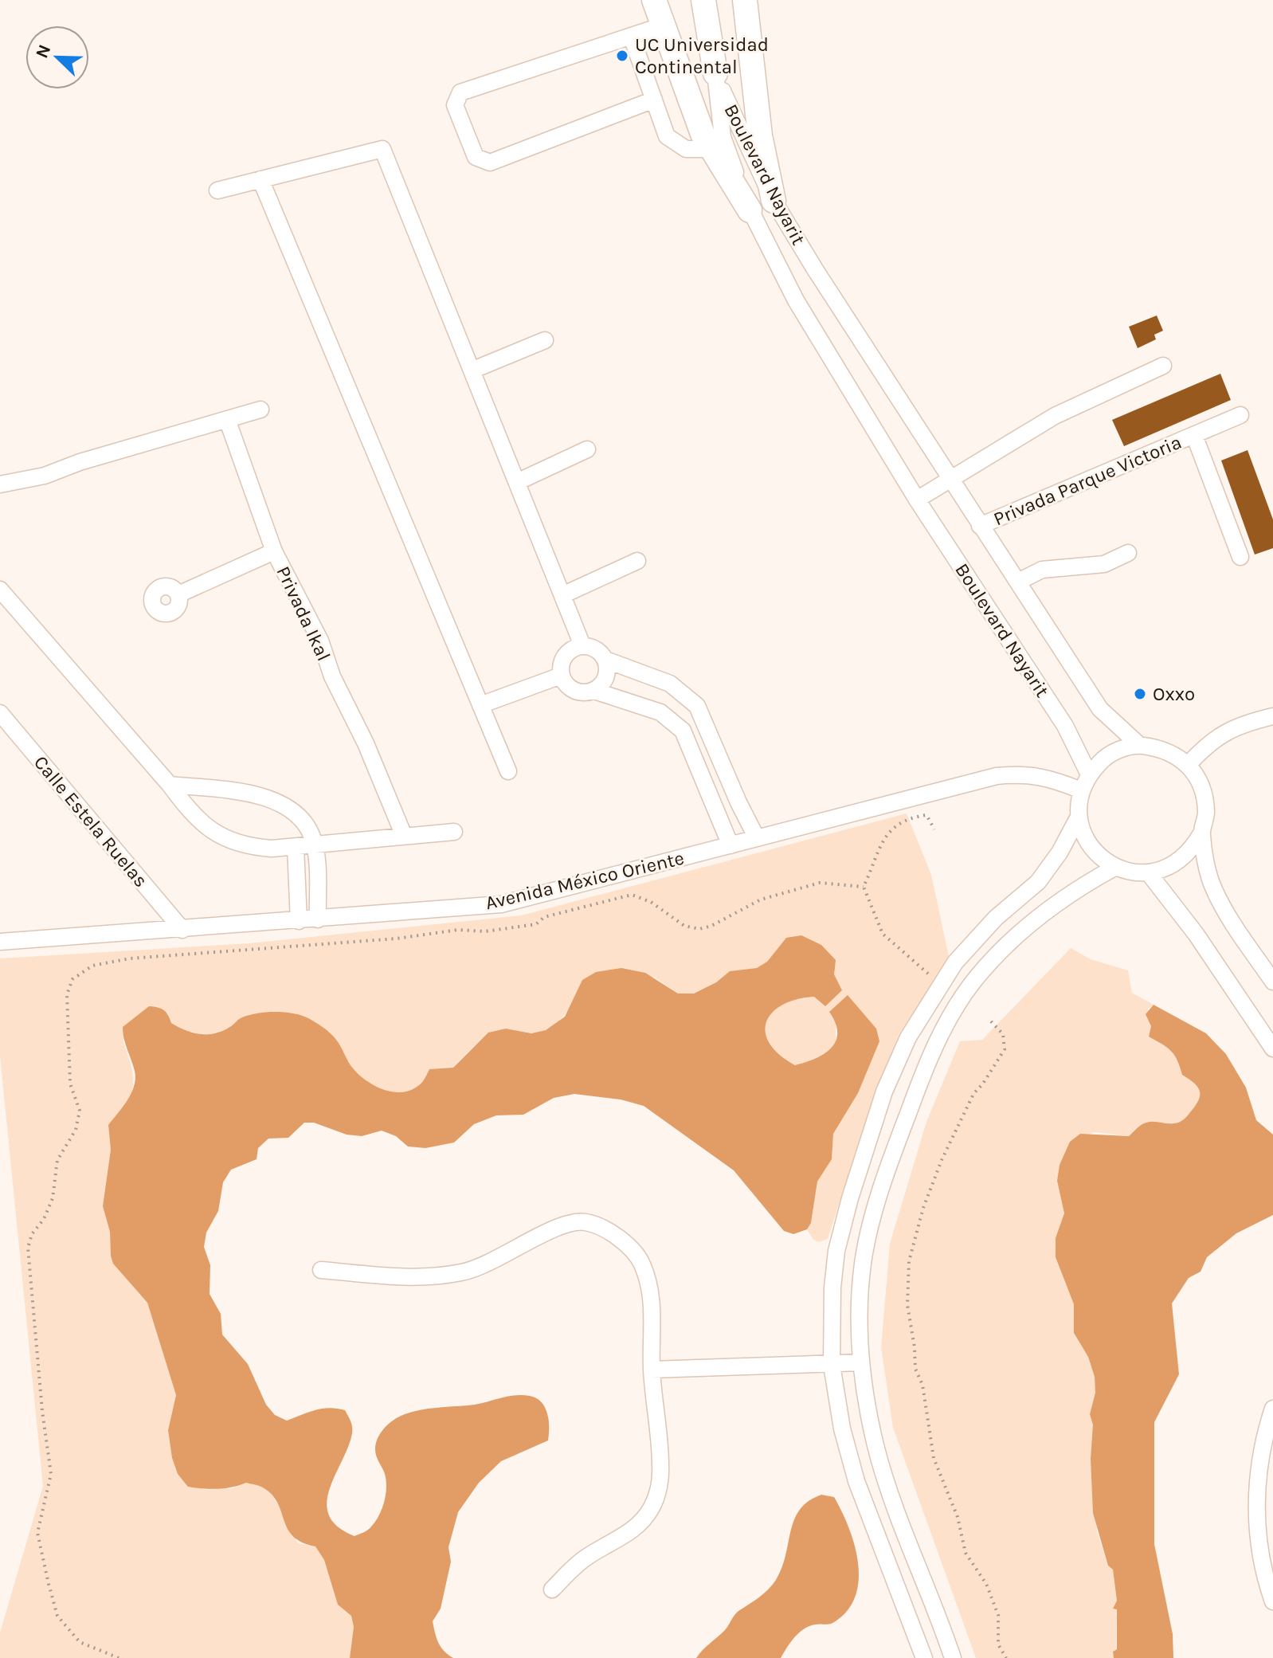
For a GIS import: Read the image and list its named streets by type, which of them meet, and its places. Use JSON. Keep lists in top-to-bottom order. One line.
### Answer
{"streets":{"street":["Boulevard Nayarit","Privada Parque Victoria","Privada Ikal","Calle Estela Ruelas","Avenida México Oriente"]},"crossings":[["Boulevard Nayarit","Privada Parque Victoria"],["Boulevard Nayarit","Avenida México Oriente"],["Calle Estela Ruelas","Avenida México Oriente"]],"places":["UC Universidad Continental","Oxxo"],"north":"top left"}
